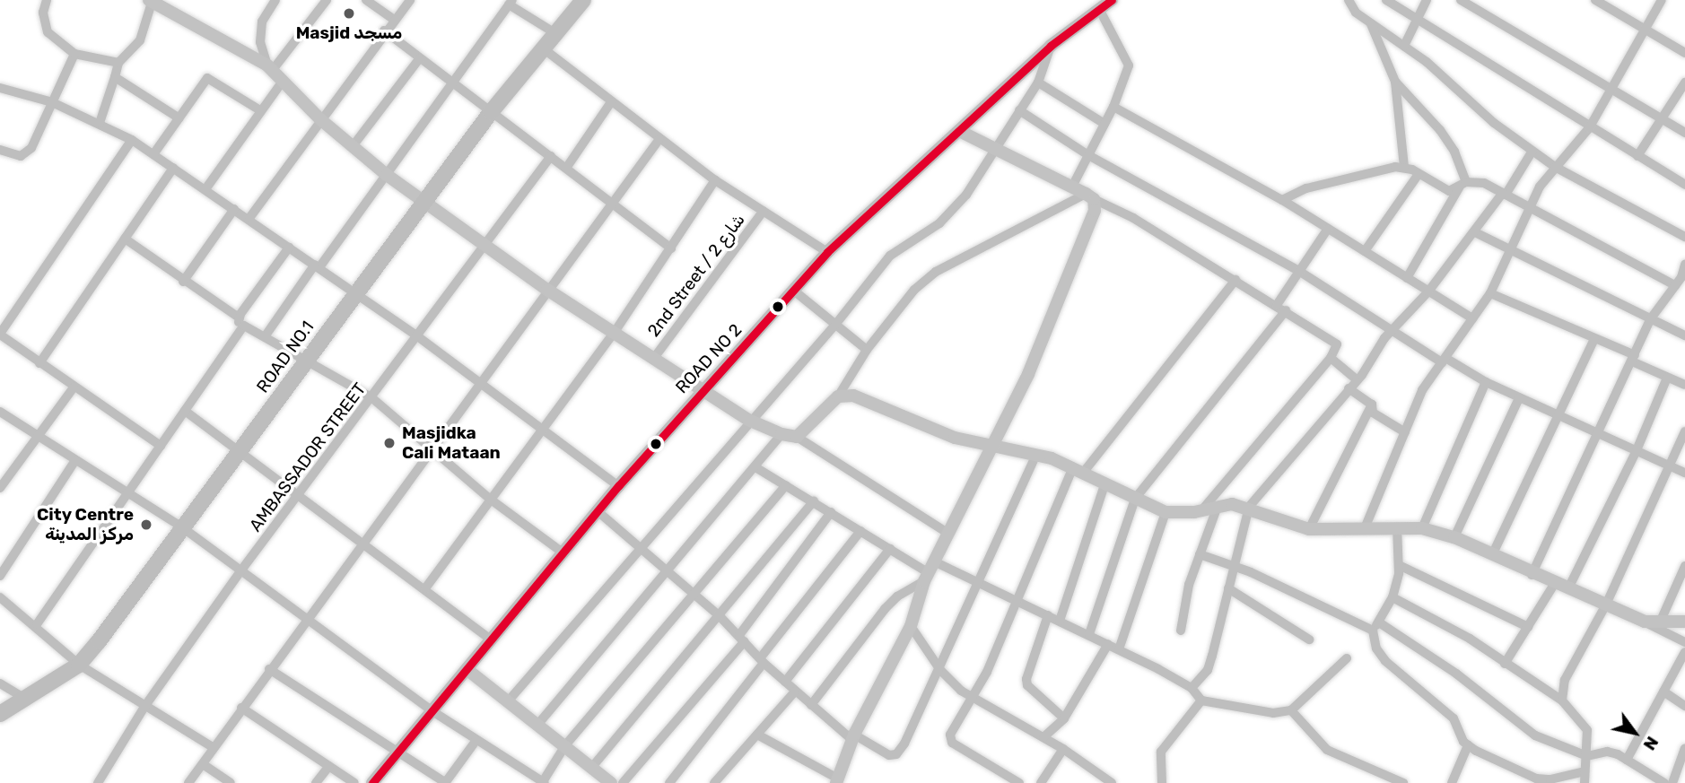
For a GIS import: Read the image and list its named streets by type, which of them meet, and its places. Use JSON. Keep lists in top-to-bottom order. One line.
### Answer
{"streets":{"highway":["ROAD NO.1"],"main road":["ROAD NO 2"],"street":["2nd Street / شارع 2","AMBASSADOR STREET"]},"places":["Masjid مسجد","Masjidka Cali Mataan","City Centre مركز المدينة"],"north":"bottom right"}
